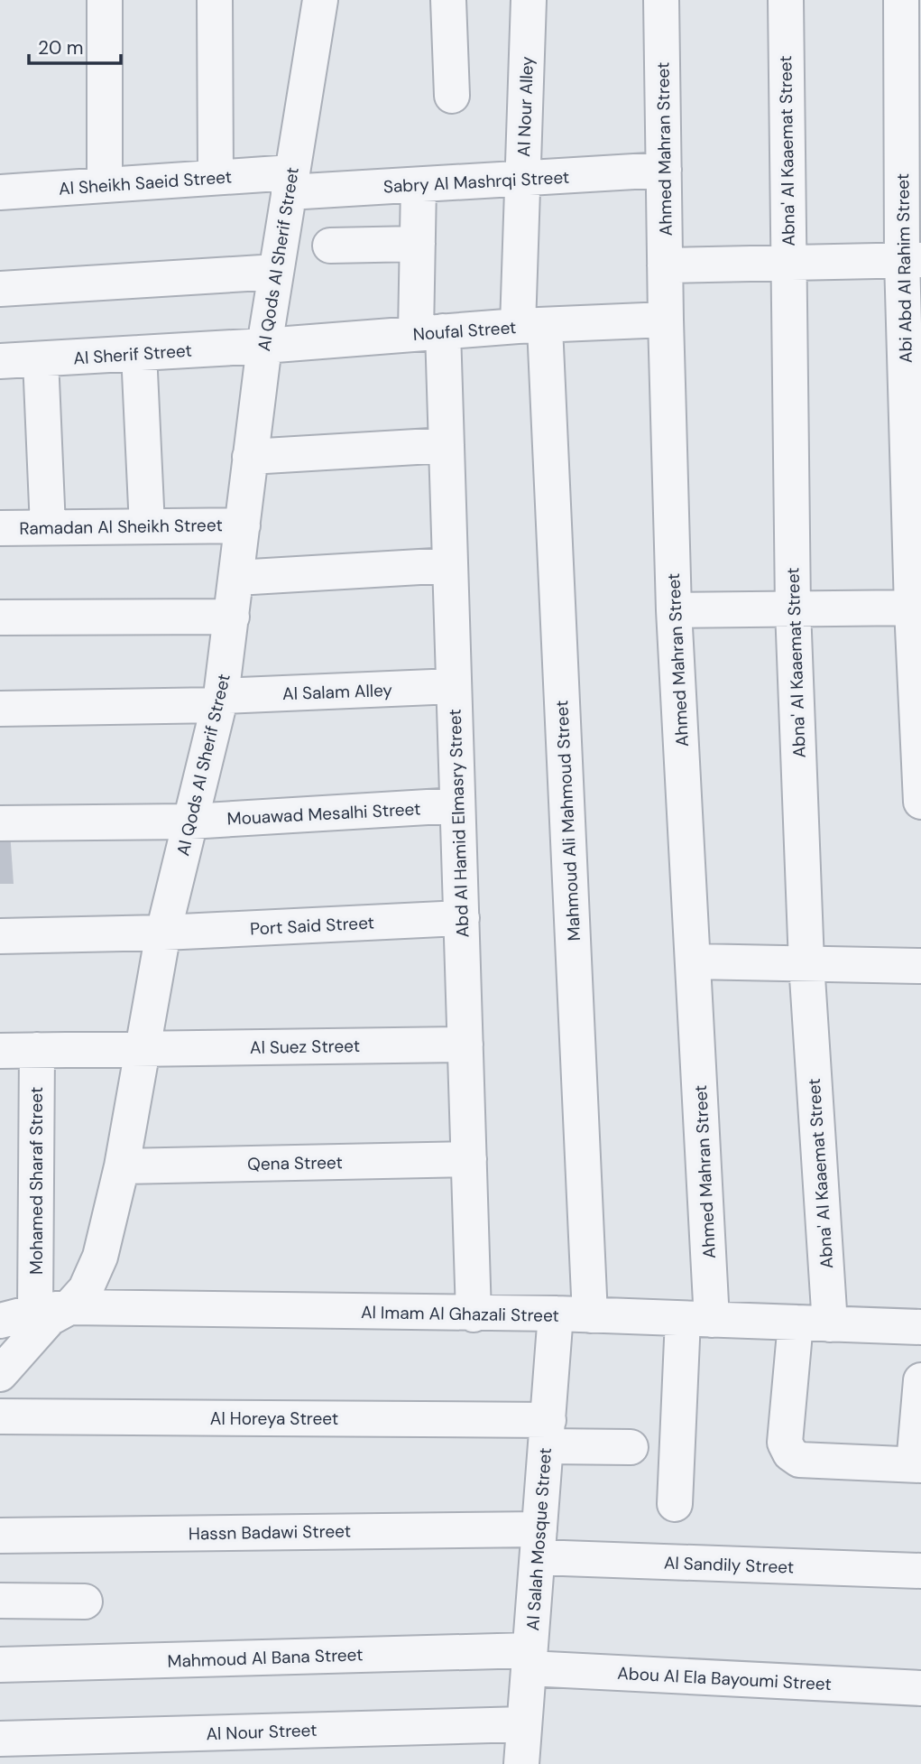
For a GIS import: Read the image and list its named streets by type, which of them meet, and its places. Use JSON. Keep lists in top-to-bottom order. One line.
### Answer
{"streets":{"street":["Al Nour Alley","Ahmed Mahran Street","Abna' Al Kaaemat Street","Sabry Al Mashrqi Street","Al Sheikh Saeid Street","Al Qods Al Sherif Street","Abi Abd Al Rahim Street","Noufal Street","Al Sherif Street","Ramadan Al Sheikh Street","Al Salam Alley","Mouawad Mesalhi Street","Mahmoud Ali Mahmoud Street","Abd Al Hamid Elmasry Street","Port Said Street","Al Suez Street","Qena Street","Mohamed Sharaf Street","Al Imam Al Ghazali Street","Al Horeya Street","Hassn Badawi Street","Al Salah Mosque Street","Al Sandily Street","Mahmoud Al Bana Street","Abou Al Ela Bayoumi Street","Al Nour Street"]},"crossings":[["Al Nour Alley","Sabry Al Mashrqi Street"],["Al Nour Alley","Noufal Street"],["Al Nour Alley","Mahmoud Ali Mahmoud Street"],["Ahmed Mahran Street","Sabry Al Mashrqi Street"],["Ahmed Mahran Street","Noufal Street"],["Ahmed Mahran Street","Al Imam Al Ghazali Street"],["Abna' Al Kaaemat Street","Al Imam Al Ghazali Street"],["Sabry Al Mashrqi Street","Al Sheikh Saeid Street"],["Sabry Al Mashrqi Street","Al Qods Al Sherif Street"],["Sabry Al Mashrqi Street","Abd Al Hamid Elmasry Street"],["Al Sheikh Saeid Street","Al Qods Al Sherif Street"],["Al Qods Al Sherif Street","Noufal Street"],["Al Qods Al Sherif Street","Al Sherif Street"],["Al Qods Al Sherif Street","Ramadan Al Sheikh Street"],["Al Qods Al Sherif Street","Al Salam Alley"],["Al Qods Al Sherif Street","Mouawad Mesalhi Street"],["Al Qods Al Sherif Street","Port Said Street"],["Al Qods Al Sherif Street","Al Suez Street"],["Al Qods Al Sherif Street","Qena Street"],["Al Qods Al Sherif Street","Al Imam Al Ghazali Street"],["Noufal Street","Al Sherif Street"],["Noufal Street","Mahmoud Ali Mahmoud Street"],["Noufal Street","Abd Al Hamid Elmasry Street"],["Al Salam Alley","Abd Al Hamid Elmasry Street"],["Mouawad Mesalhi Street","Abd Al Hamid Elmasry Street"],["Mahmoud Ali Mahmoud Street","Al Imam Al Ghazali Street"],["Abd Al Hamid Elmasry Street","Port Said Street"],["Abd Al Hamid Elmasry Street","Al Suez Street"],["Abd Al Hamid Elmasry Street","Qena Street"],["Abd Al Hamid Elmasry Street","Al Imam Al Ghazali Street"],["Al Suez Street","Mohamed Sharaf Street"],["Mohamed Sharaf Street","Al Imam Al Ghazali Street"],["Al Imam Al Ghazali Street","Al Salah Mosque Street"],["Al Horeya Street","Al Salah Mosque Street"],["Hassn Badawi Street","Al Salah Mosque Street"],["Hassn Badawi Street","Al Sandily Street"],["Al Salah Mosque Street","Al Sandily Street"],["Al Salah Mosque Street","Mahmoud Al Bana Street"],["Al Salah Mosque Street","Abou Al Ela Bayoumi Street"],["Al Salah Mosque Street","Al Nour Street"],["Mahmoud Al Bana Street","Abou Al Ela Bayoumi Street"]],"scale_bar":"20 m"}
